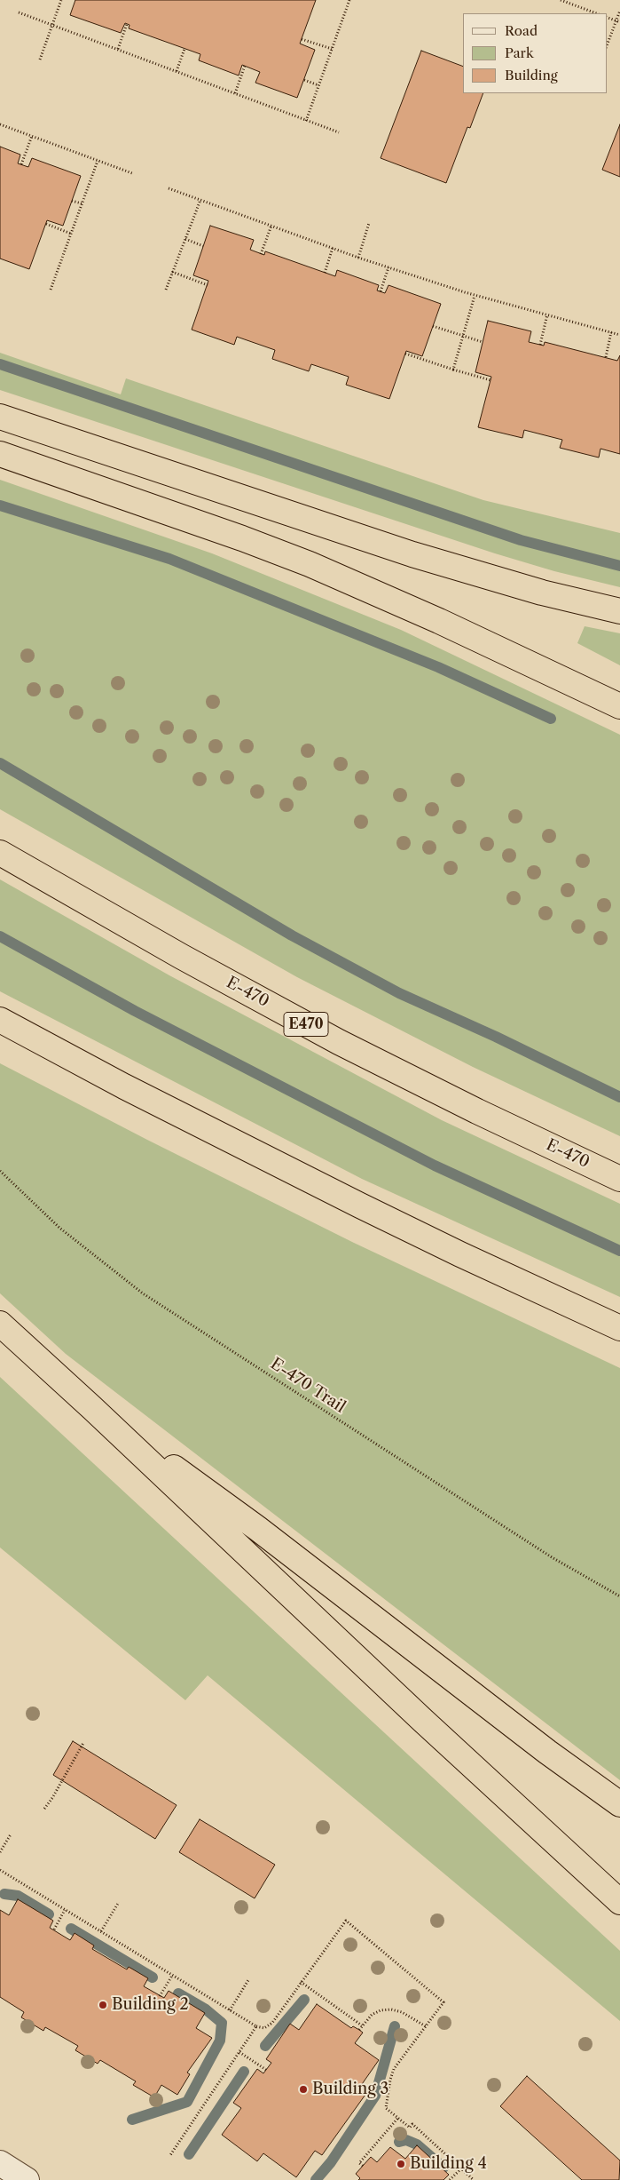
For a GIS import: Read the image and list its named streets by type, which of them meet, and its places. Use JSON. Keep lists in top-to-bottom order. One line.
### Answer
{"streets":{"highway":["E-470","E470"],"path":["E-470 Trail"]},"places":["Building 2","Building 3","Building 4"],"legend":["Road","Park","Building"]}
